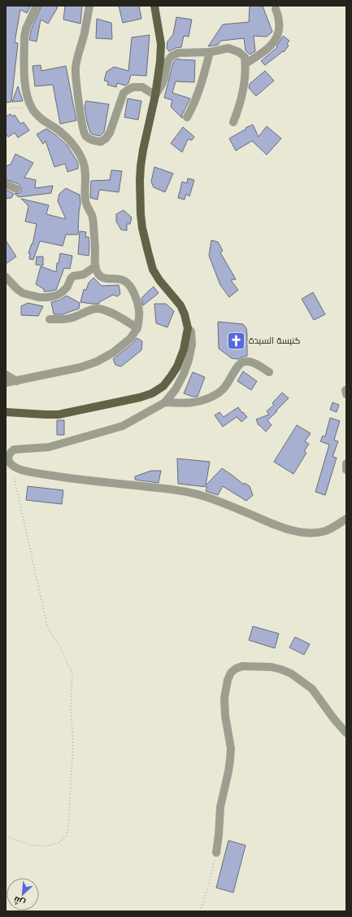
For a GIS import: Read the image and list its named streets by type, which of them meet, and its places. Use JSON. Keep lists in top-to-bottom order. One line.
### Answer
{"places":{"church":["كنيسة السيدة"]},"north":"bottom left"}
